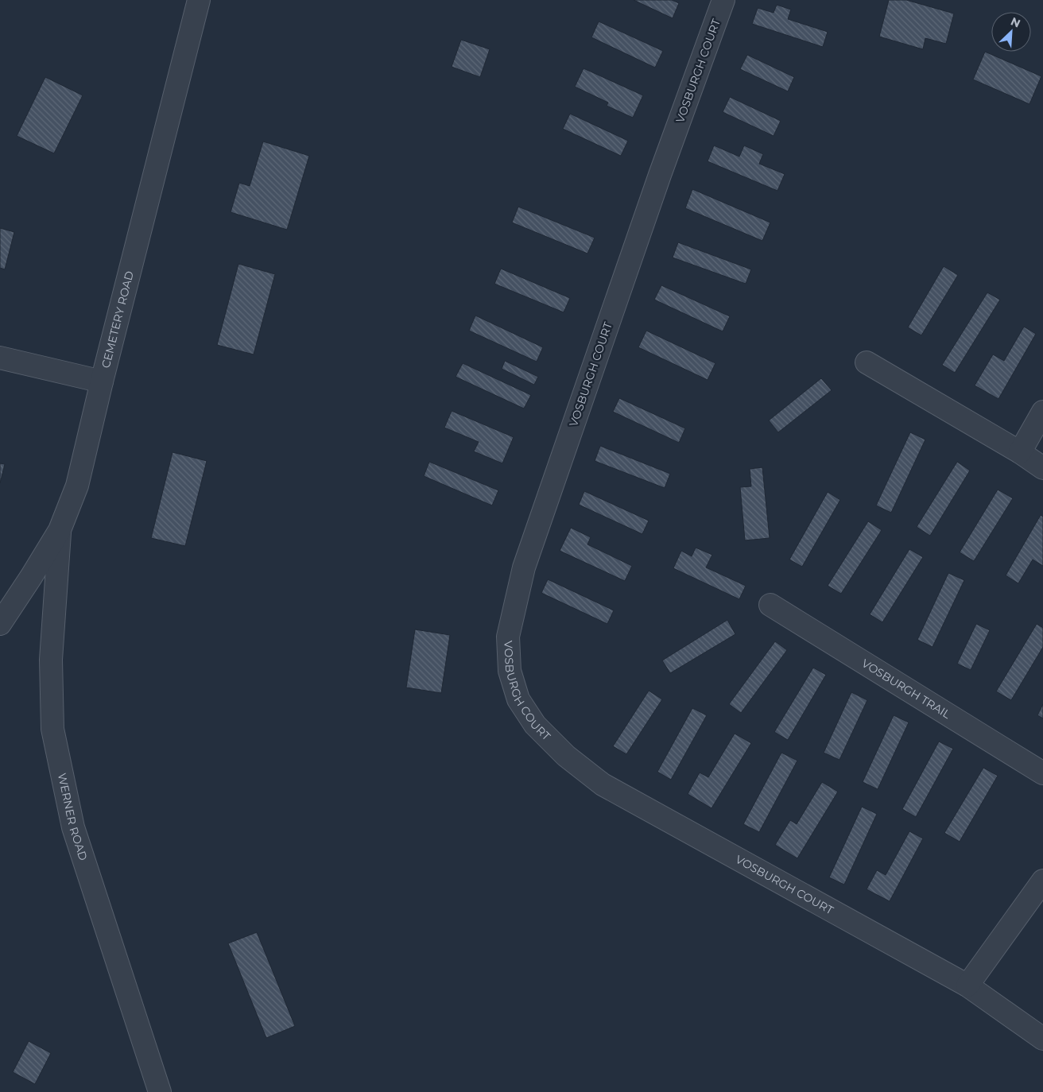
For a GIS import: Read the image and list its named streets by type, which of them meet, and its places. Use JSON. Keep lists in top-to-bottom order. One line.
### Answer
{"streets":{"street":["VOSBURGH COURT","CEMETERY ROAD","VOSBURGH TRAIL","WERNER ROAD"]},"crossings":[["CEMETERY ROAD","WERNER ROAD"]],"north":"top right"}
